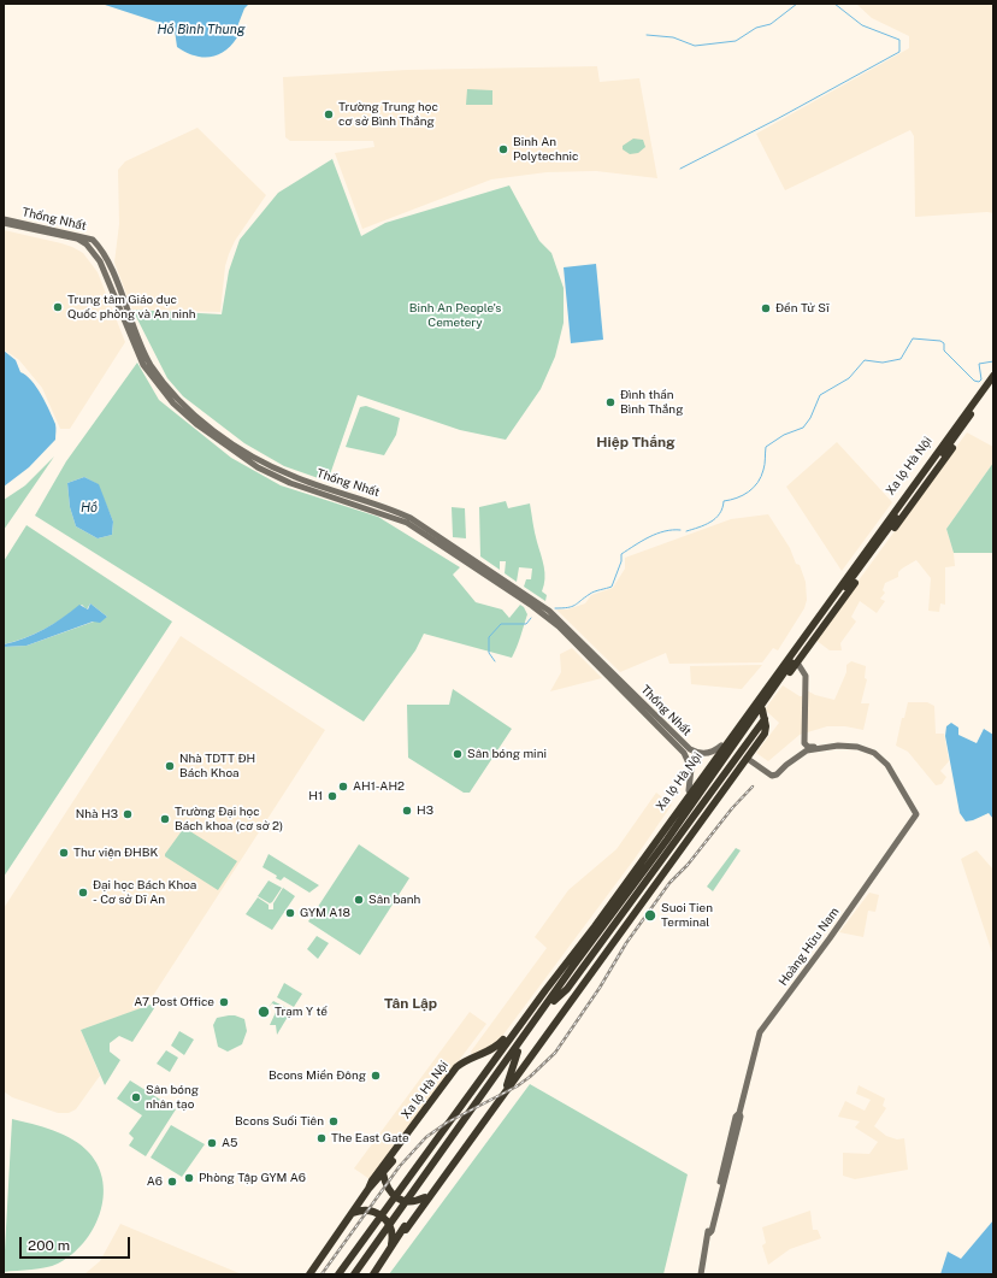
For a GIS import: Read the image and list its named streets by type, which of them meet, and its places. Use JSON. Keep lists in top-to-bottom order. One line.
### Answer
{"streets":{"highway":["Xa lộ Hà Nội"],"main road":["Thống Nhất","Hoàng Hữu Nam"]},"crossings":[["Thống Nhất","Xa lộ Hà Nội"],["Xa lộ Hà Nội","Hoàng Hữu Nam"]],"districts":["Hiệp Thắng","Tân Lập"],"water":["Hồ Bình Thung","Hồ"],"parks":["Binh An People's Cemetery"],"places":["Trường Trung học cơ sở Bình Thắng","Binh An Polytechnic","Trung tâm Giáo dục Quốc phòng và An ninh","Đền Tử Sĩ","Đình thần Bình Thắng","Sân bóng mini","Nhà TDTT ĐH Bách Khoa","AH1-AH2","H1","H3","Nhà H3","Trường Đại học Bách khoa (cơ sở 2)","Thư viện ĐHBK","Đại học Bách Khoa - Cơ sở Dĩ An","Sân banh","GYM A18","Suoi Tien Terminal","A7 Post Office","Trạm Y tế","Bcons Miền Đông","Sân bóng nhân tạo","Bcons Suối Tiên","The East Gate","A5","Phòng Tập GYM A6","A6"],"scale_bar":"200 m"}
